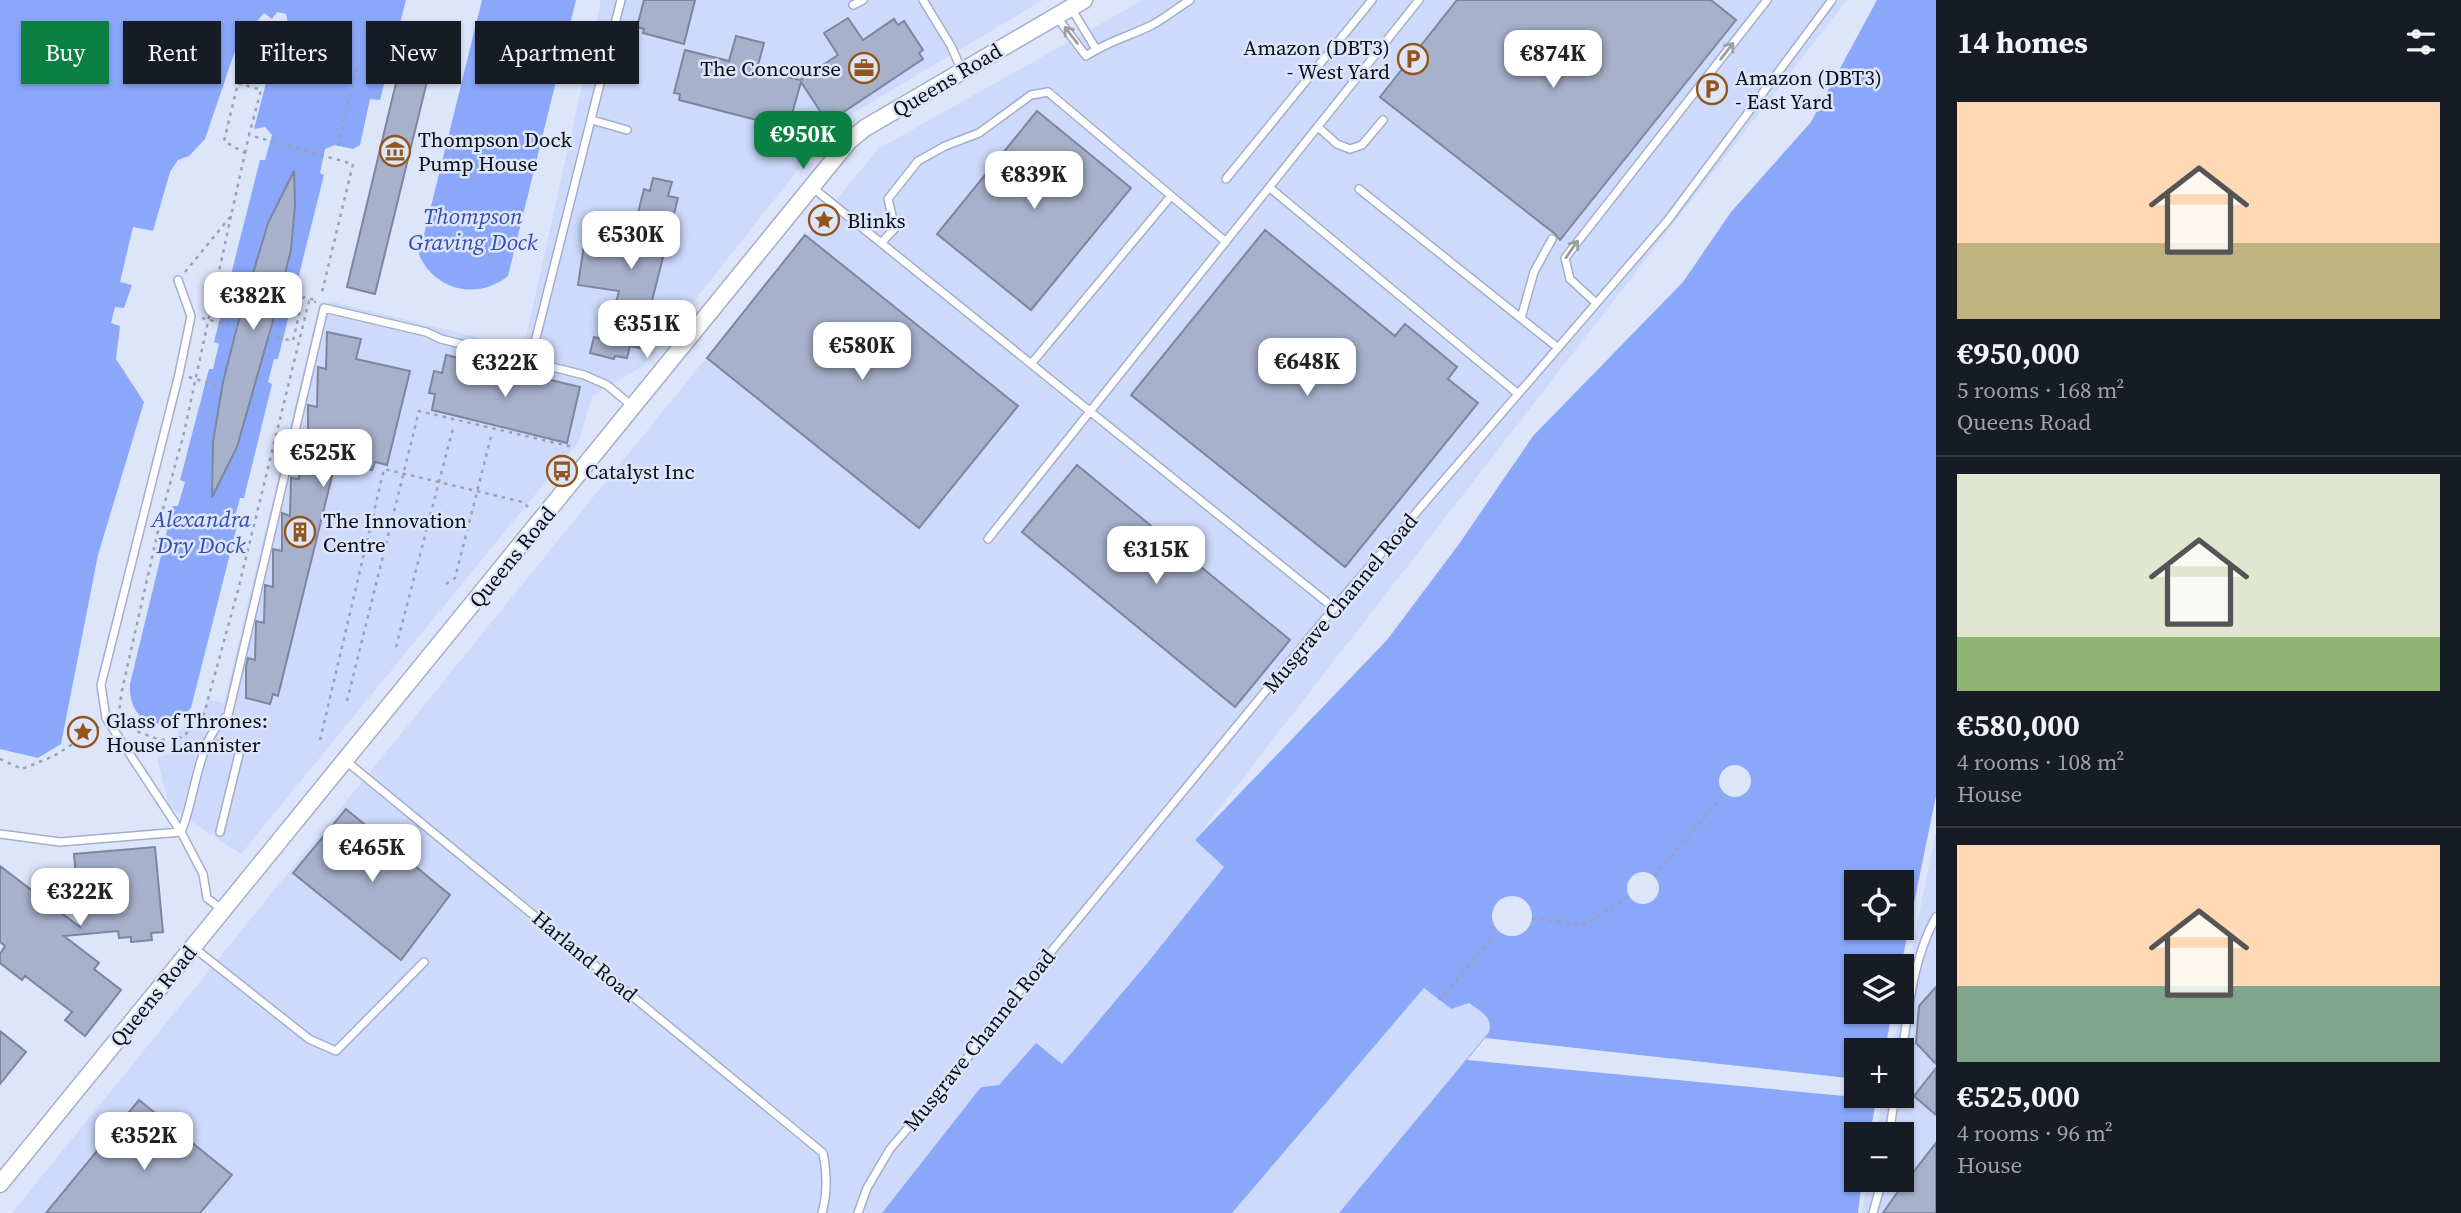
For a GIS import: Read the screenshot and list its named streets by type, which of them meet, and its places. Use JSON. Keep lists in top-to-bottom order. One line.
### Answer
{"streets":{"street":["Queens Road"],"lane":["Musgrave Channel Road","Harland Road"]},"crossings":[["Queens Road","Harland Road"]],"water":["Thompson Graving Dock","Alexandra Dry Dock"],"places":{"parking":["Amazon (DBT3) - West Yard","Amazon (DBT3) - East Yard"],"office":["The Concourse"],"museum":["Thompson Dock Pump House"],"place":["Blinks","Glass of Thrones: House Lannister"],"bus stop":["Catalyst Inc"],"building":["The Innovation Centre"]},"page":{"heading":"14 homes","chip":["Buy","Rent","Filters","New","Apartment"],"price":["€874K","€950K","€839K","€530K","€382K","€351K","€580K","€648K","€322K","€525K","€315K","€465K","€322K","€352K"],"list":[{"name":"€950,000","note":"5 rooms · 168 m² · Queens Road"},{"name":"€580,000","note":"4 rooms · 108 m² · House"},{"name":"€525,000","note":"4 rooms · 96 m² · House"}],"map_buttons":["+","−"]}}
